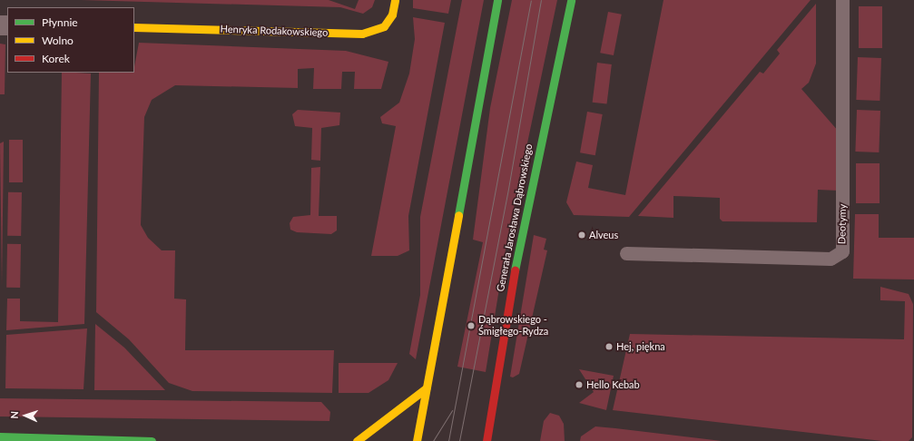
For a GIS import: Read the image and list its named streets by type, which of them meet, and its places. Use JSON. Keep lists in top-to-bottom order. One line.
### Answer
{"streets":{"main road":["Henryka Rodakowskiego","Generała Jarosława Dąbrowskiego"],"lane":["Deotymy"]},"places":["Alveus","Dąbrowskiego - Śmigłego-Rydza","Hej, piękna","Hello Kebab"],"legend":["Płynnie","Wolno","Korek"],"north":"left"}
